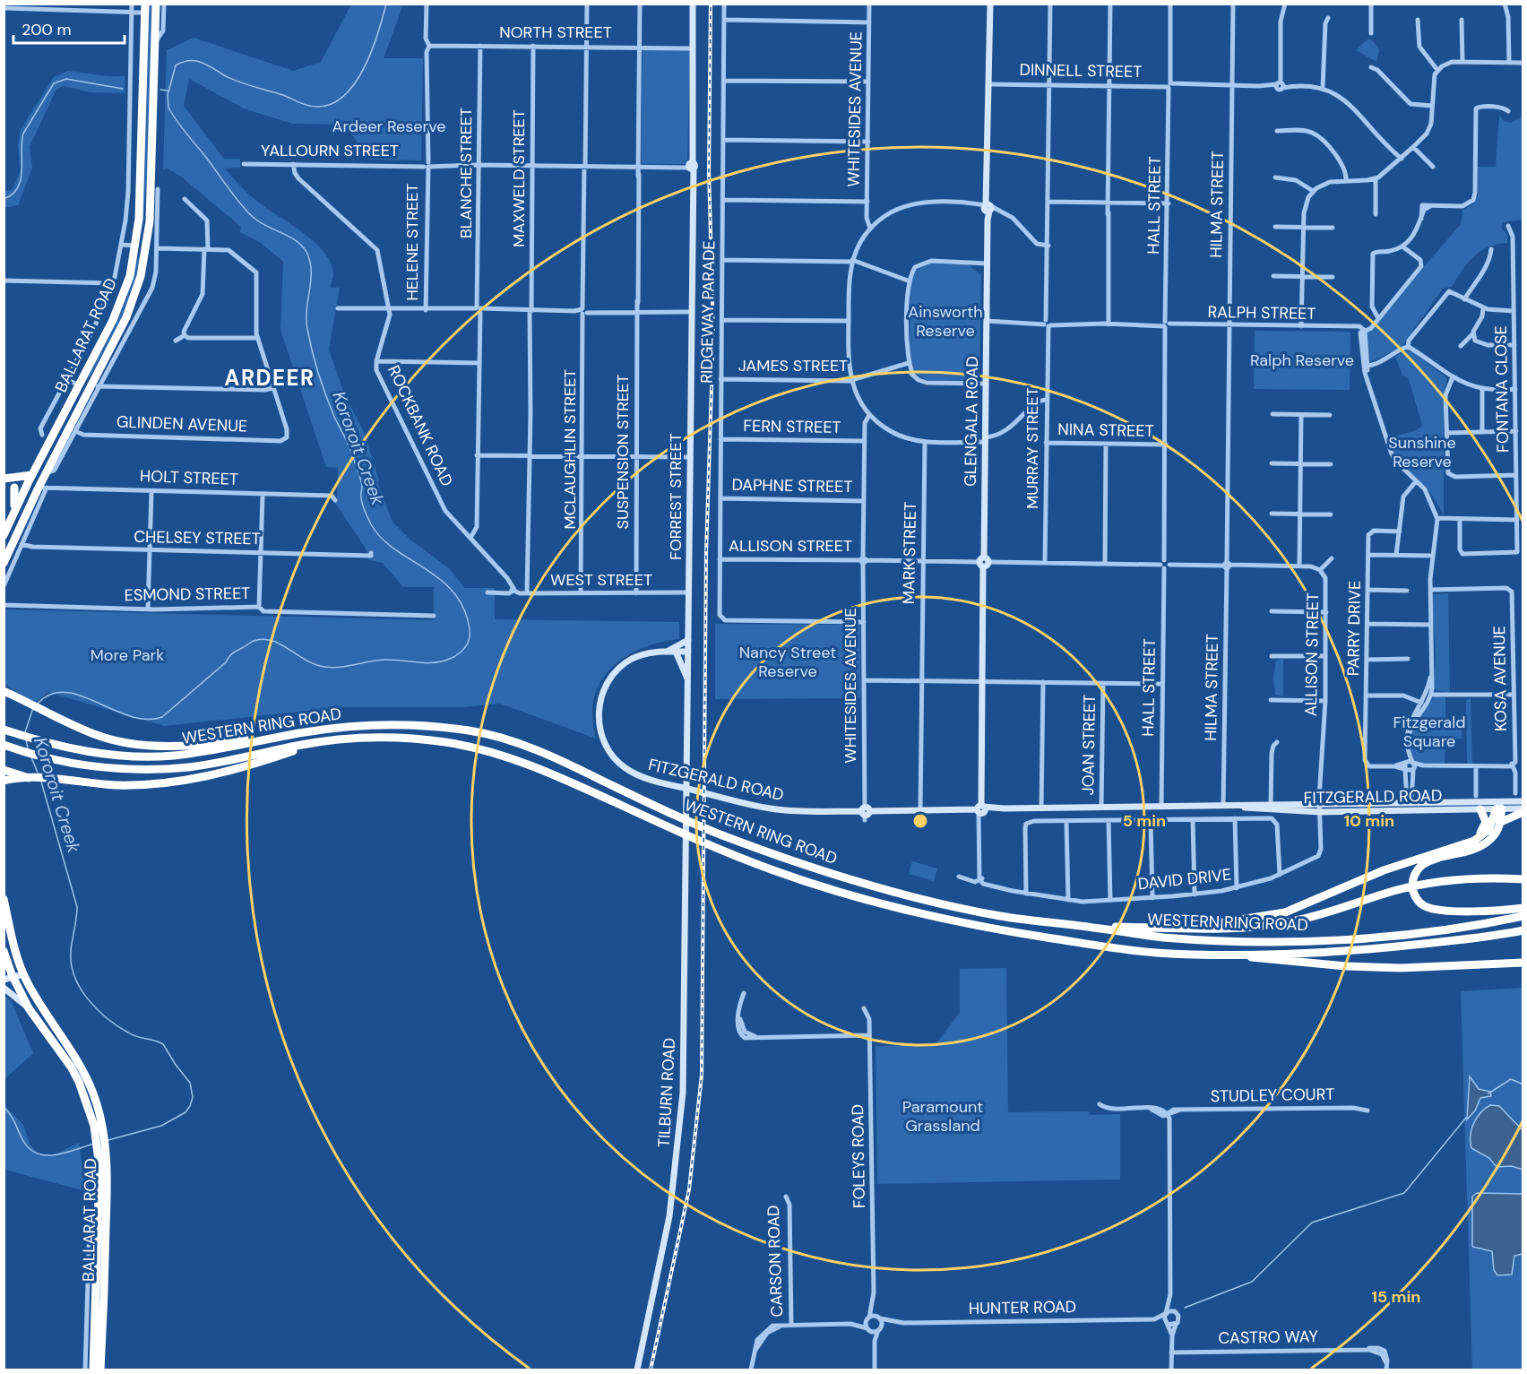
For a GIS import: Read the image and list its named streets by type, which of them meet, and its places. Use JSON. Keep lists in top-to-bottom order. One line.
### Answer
{"streets":{"highway":["BALLARAT ROAD","WESTERN RING ROAD"],"street":["NORTH STREET","DINNELL STREET","WHITESIDES AVENUE","YALLOURN STREET","BLANCHE STREET","MAXWELD STREET","HILMA STREET","HALL STREET","HELENE STREET","RIDGEWAY PARADE","RALPH STREET","JAMES STREET","FONTANA CLOSE","GLENGALA ROAD","GLINDEN AVENUE","ROCKBANK ROAD","FERN STREET","NINA STREET","MURRAY STREET","MCLAUGHLIN STREET","SUSPENSION STREET","HOLT STREET","DAPHNE STREET","FORREST STREET","CHELSEY STREET","ALLISON STREET","MARK STREET","WEST STREET","ESMOND STREET","PARRY DRIVE","KOSA AVENUE","JOAN STREET","FITZGERALD ROAD","DAVID DRIVE","TILBURN ROAD","STUDLEY COURT","FOLEYS ROAD","CARSON ROAD","HUNTER ROAD","CASTRO WAY"]},"crossings":[["NORTH STREET","BLANCHE STREET"],["NORTH STREET","MAXWELD STREET"],["NORTH STREET","HELENE STREET"],["NORTH STREET","SUSPENSION STREET"],["NORTH STREET","FORREST STREET"],["DINNELL STREET","HILMA STREET"],["DINNELL STREET","HALL STREET"],["DINNELL STREET","GLENGALA ROAD"],["DINNELL STREET","MURRAY STREET"],["WHITESIDES AVENUE","RIDGEWAY PARADE"],["WHITESIDES AVENUE","FERN STREET"],["WHITESIDES AVENUE","DAPHNE STREET"],["WHITESIDES AVENUE","ALLISON STREET"],["WHITESIDES AVENUE","FITZGERALD ROAD"],["YALLOURN STREET","BLANCHE STREET"],["YALLOURN STREET","MAXWELD STREET"],["YALLOURN STREET","HELENE STREET"],["YALLOURN STREET","ROCKBANK ROAD"],["YALLOURN STREET","SUSPENSION STREET"],["YALLOURN STREET","FORREST STREET"],["BLANCHE STREET","ROCKBANK ROAD"],["MAXWELD STREET","WEST STREET"],["HILMA STREET","RALPH STREET"],["HILMA STREET","ALLISON STREET"],["HILMA STREET","FITZGERALD ROAD"],["HALL STREET","RALPH STREET"],["HALL STREET","NINA STREET"],["HALL STREET","ALLISON STREET"],["HALL STREET","FITZGERALD ROAD"],["RIDGEWAY PARADE","JAMES STREET"],["RIDGEWAY PARADE","FERN STREET"],["RIDGEWAY PARADE","DAPHNE STREET"],["RIDGEWAY PARADE","ALLISON STREET"],["RALPH STREET","GLENGALA ROAD"],["RALPH STREET","MURRAY STREET"],["BALLARAT ROAD","GLINDEN AVENUE"],["BALLARAT ROAD","HOLT STREET"],["GLENGALA ROAD","ALLISON STREET"],["GLENGALA ROAD","FITZGERALD ROAD"],["ROCKBANK ROAD","WEST STREET"],["NINA STREET","MURRAY STREET"],["MURRAY STREET","ALLISON STREET"],["MCLAUGHLIN STREET","WEST STREET"],["SUSPENSION STREET","WEST STREET"],["FORREST STREET","WEST STREET"],["FORREST STREET","WESTERN RING ROAD"],["FORREST STREET","FITZGERALD ROAD"],["FORREST STREET","TILBURN ROAD"],["ALLISON STREET","MARK STREET"],["ALLISON STREET","FITZGERALD ROAD"],["ALLISON STREET","DAVID DRIVE"],["MARK STREET","FITZGERALD ROAD"],["WESTERN RING ROAD","TILBURN ROAD"],["JOAN STREET","FITZGERALD ROAD"],["FITZGERALD ROAD","DAVID DRIVE"],["FOLEYS ROAD","HUNTER ROAD"]],"districts":["ARDEER"],"water":["Kororoit Creek"],"parks":["Ardeer Reserve","Ainsworth Reserve","Ralph Reserve","Sunshine Reserve","Nancy Street Reserve","More Park","Fitzgerald Square","Paramount Grassland"],"scale_bar":"200 m","rings":["5 min","10 min","15 min"]}
